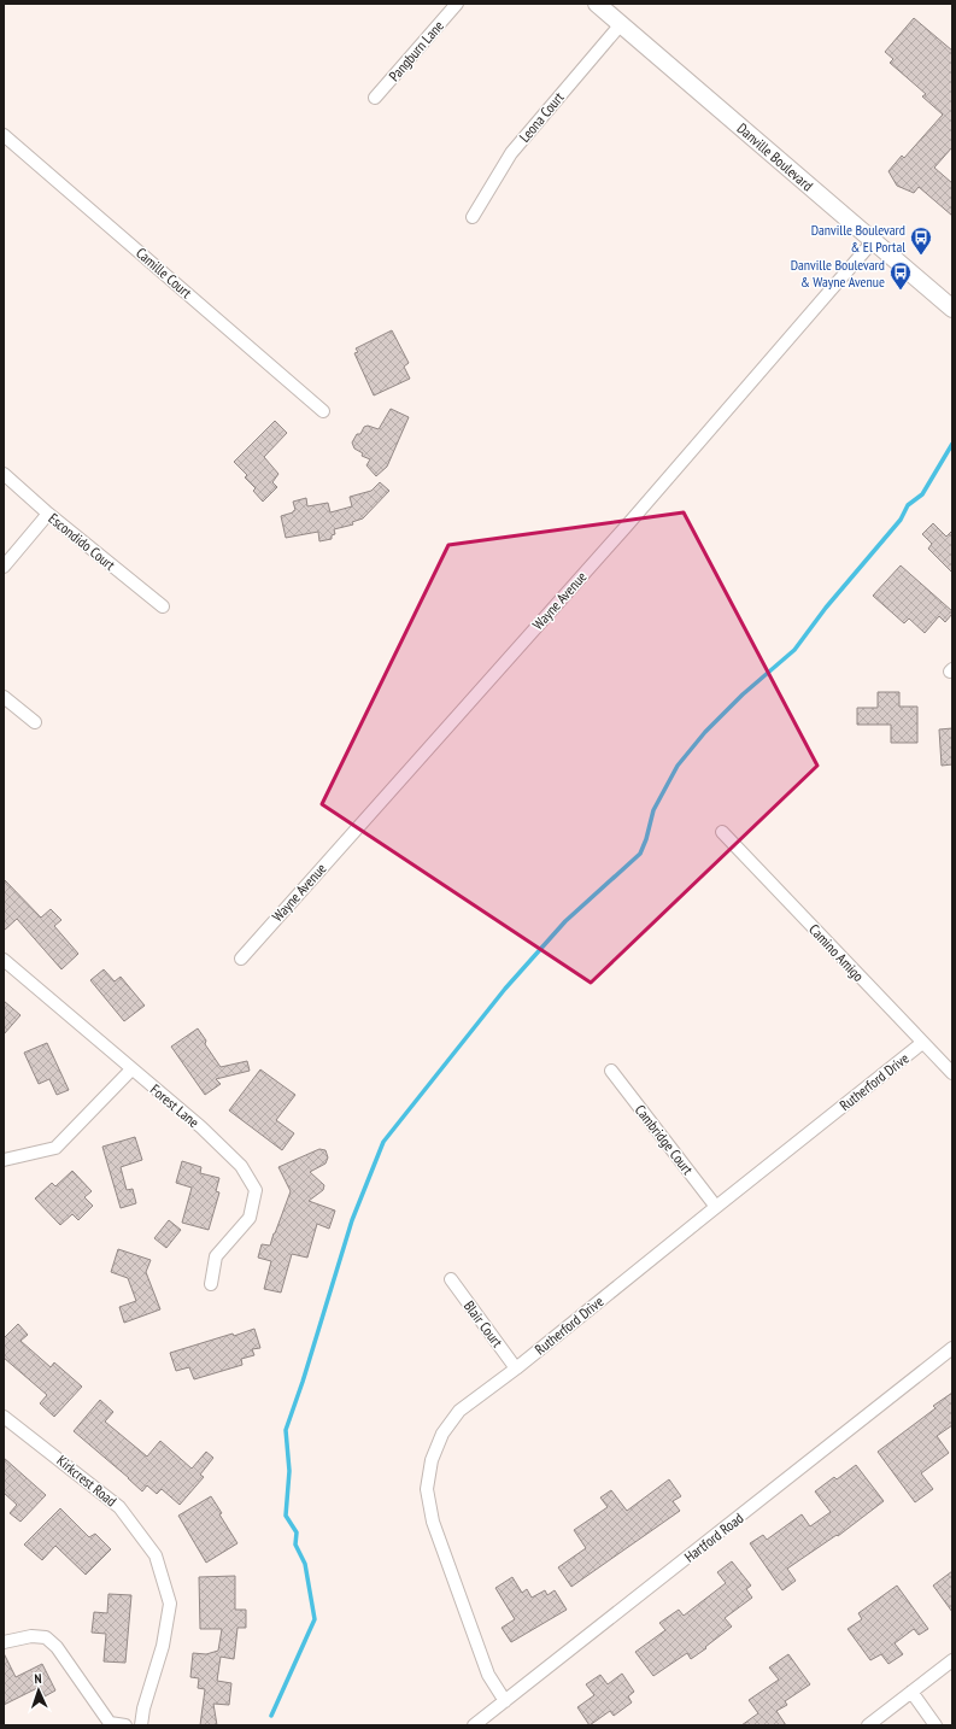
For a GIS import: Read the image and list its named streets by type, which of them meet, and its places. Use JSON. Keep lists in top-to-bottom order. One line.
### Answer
{"streets":{"main road":["Danville Boulevard"],"street":["Pangburn Lane","Leona Court","Camille Court","Escondido Court","Wayne Avenue","Camino Amigo","Rutherford Drive","Forest Lane","Cambridge Court","Blair Court","Kirkcrest Road","Hartford Road"]},"crossings":[["Leona Court","Danville Boulevard"],["Danville Boulevard","Wayne Avenue"],["Camino Amigo","Rutherford Drive"],["Rutherford Drive","Cambridge Court"],["Rutherford Drive","Blair Court"],["Rutherford Drive","Hartford Road"]],"places":{"bus stop":["Danville Boulevard & El Portal","Danville Boulevard & Wayne Avenue"]},"north":"top"}
